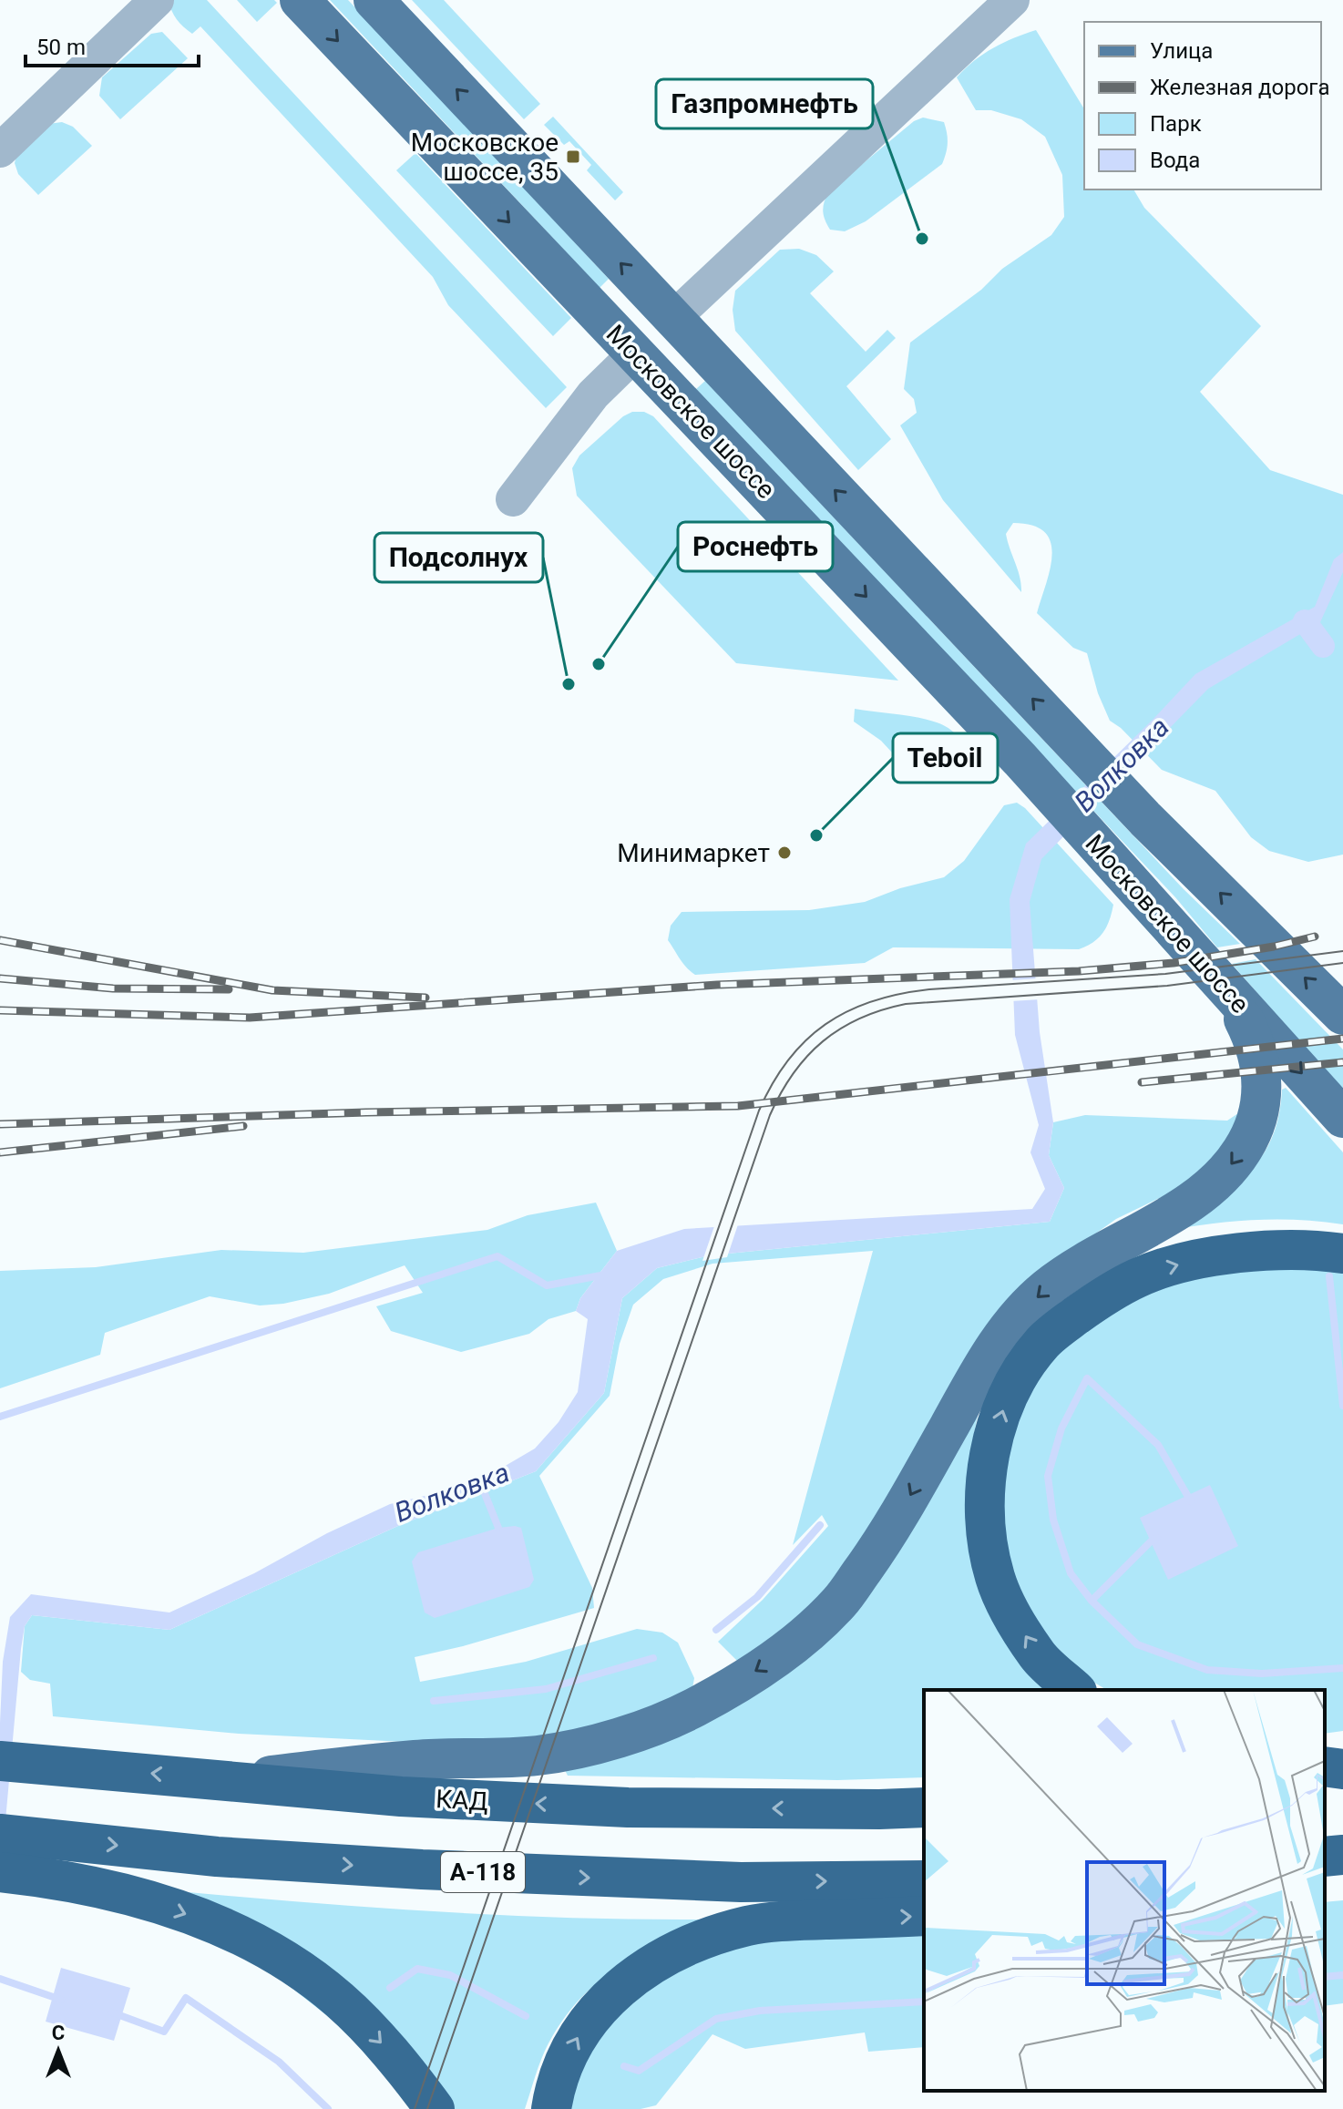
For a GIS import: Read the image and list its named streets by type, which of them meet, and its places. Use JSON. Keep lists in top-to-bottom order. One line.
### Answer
{"streets":{"highway":["КАД","А-118"],"main road":["Московское шоссе"]},"water":["Волковка"],"places":{"transit":["Московское шоссе, 35"],"other":["Газпромнефть","Роснефть","Подсолнух","Teboil","Минимаркет"]},"legend":["Улица","Железная дорога","Парк","Вода"],"scale_bar":"50 m","north":"top"}
